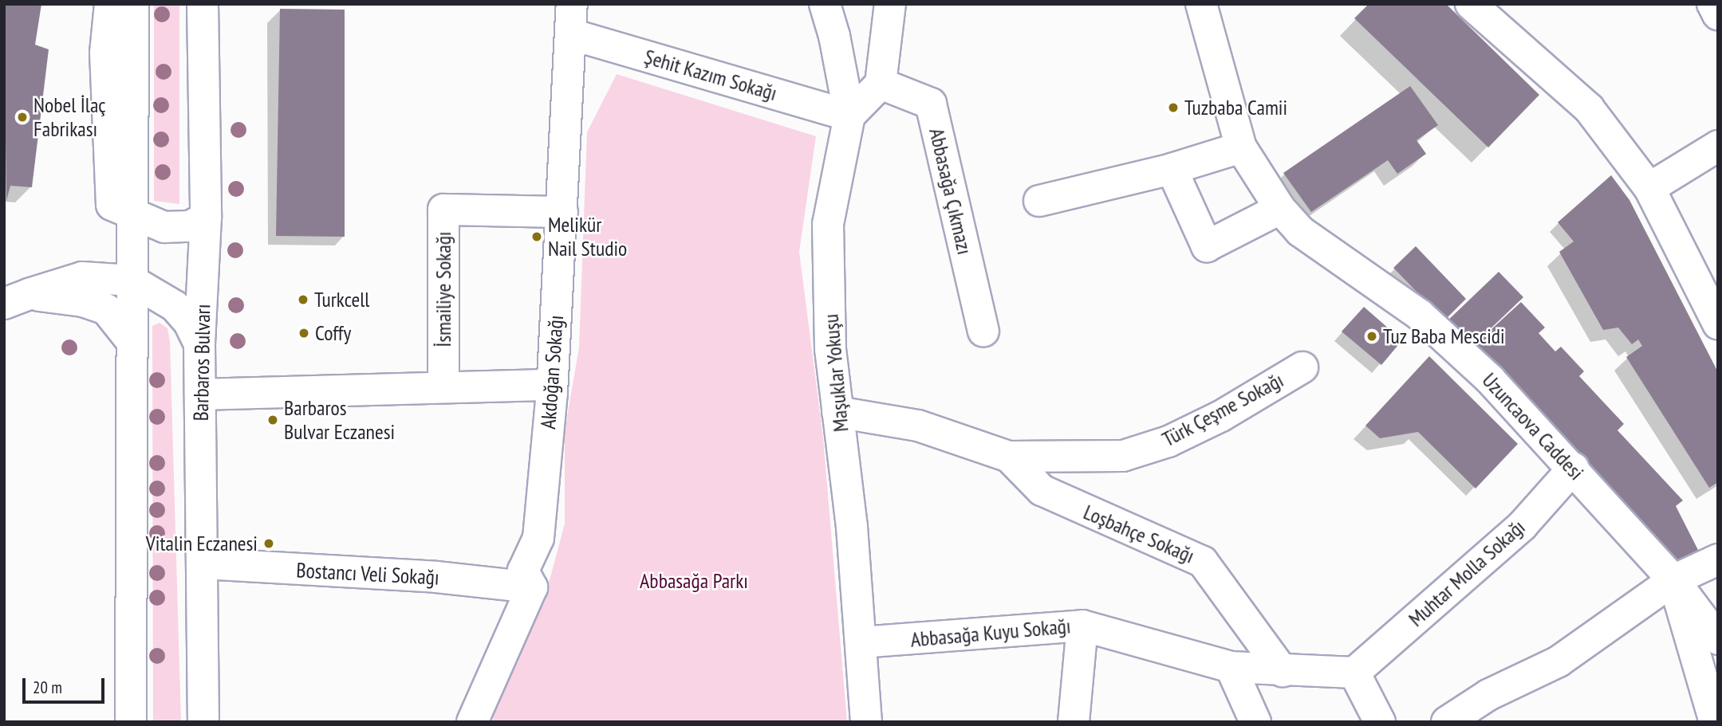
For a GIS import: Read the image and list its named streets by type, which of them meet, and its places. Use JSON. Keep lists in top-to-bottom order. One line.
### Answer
{"streets":{"street":["Şehit Kazım Sokağı","Abbasağa Çıkmazı","İsmailiye Sokağı","Barbaros Bulvarı","Akdoğan Sokağı","Maşuklar Yokuşu","Türk Çeşme Sokağı","Uzuncaova Caddesi","Loşbahçe Sokağı","Muhtar Molla Sokağı","Bostancı Veli Sokağı","Abbasağa Kuyu Sokağı"]},"crossings":[["Şehit Kazım Sokağı","Akdoğan Sokağı"],["Şehit Kazım Sokağı","Maşuklar Yokuşu"],["İsmailiye Sokağı","Akdoğan Sokağı"],["Barbaros Bulvarı","Bostancı Veli Sokağı"],["Akdoğan Sokağı","Bostancı Veli Sokağı"],["Maşuklar Yokuşu","Loşbahçe Sokağı"],["Maşuklar Yokuşu","Abbasağa Kuyu Sokağı"],["Türk Çeşme Sokağı","Loşbahçe Sokağı"],["Uzuncaova Caddesi","Muhtar Molla Sokağı"],["Loşbahçe Sokağı","Abbasağa Kuyu Sokağı"]],"parks":["Abbasağa Parkı"],"places":["Tuzbaba Camii","Nobel İlaç Fabrikası","Melikür Nail Studio","Turkcell","Coffy","Tuz Baba Mescidi","Barbaros Bulvar Eczanesi","Vitalin Eczanesi"],"scale_bar":"20 m"}
